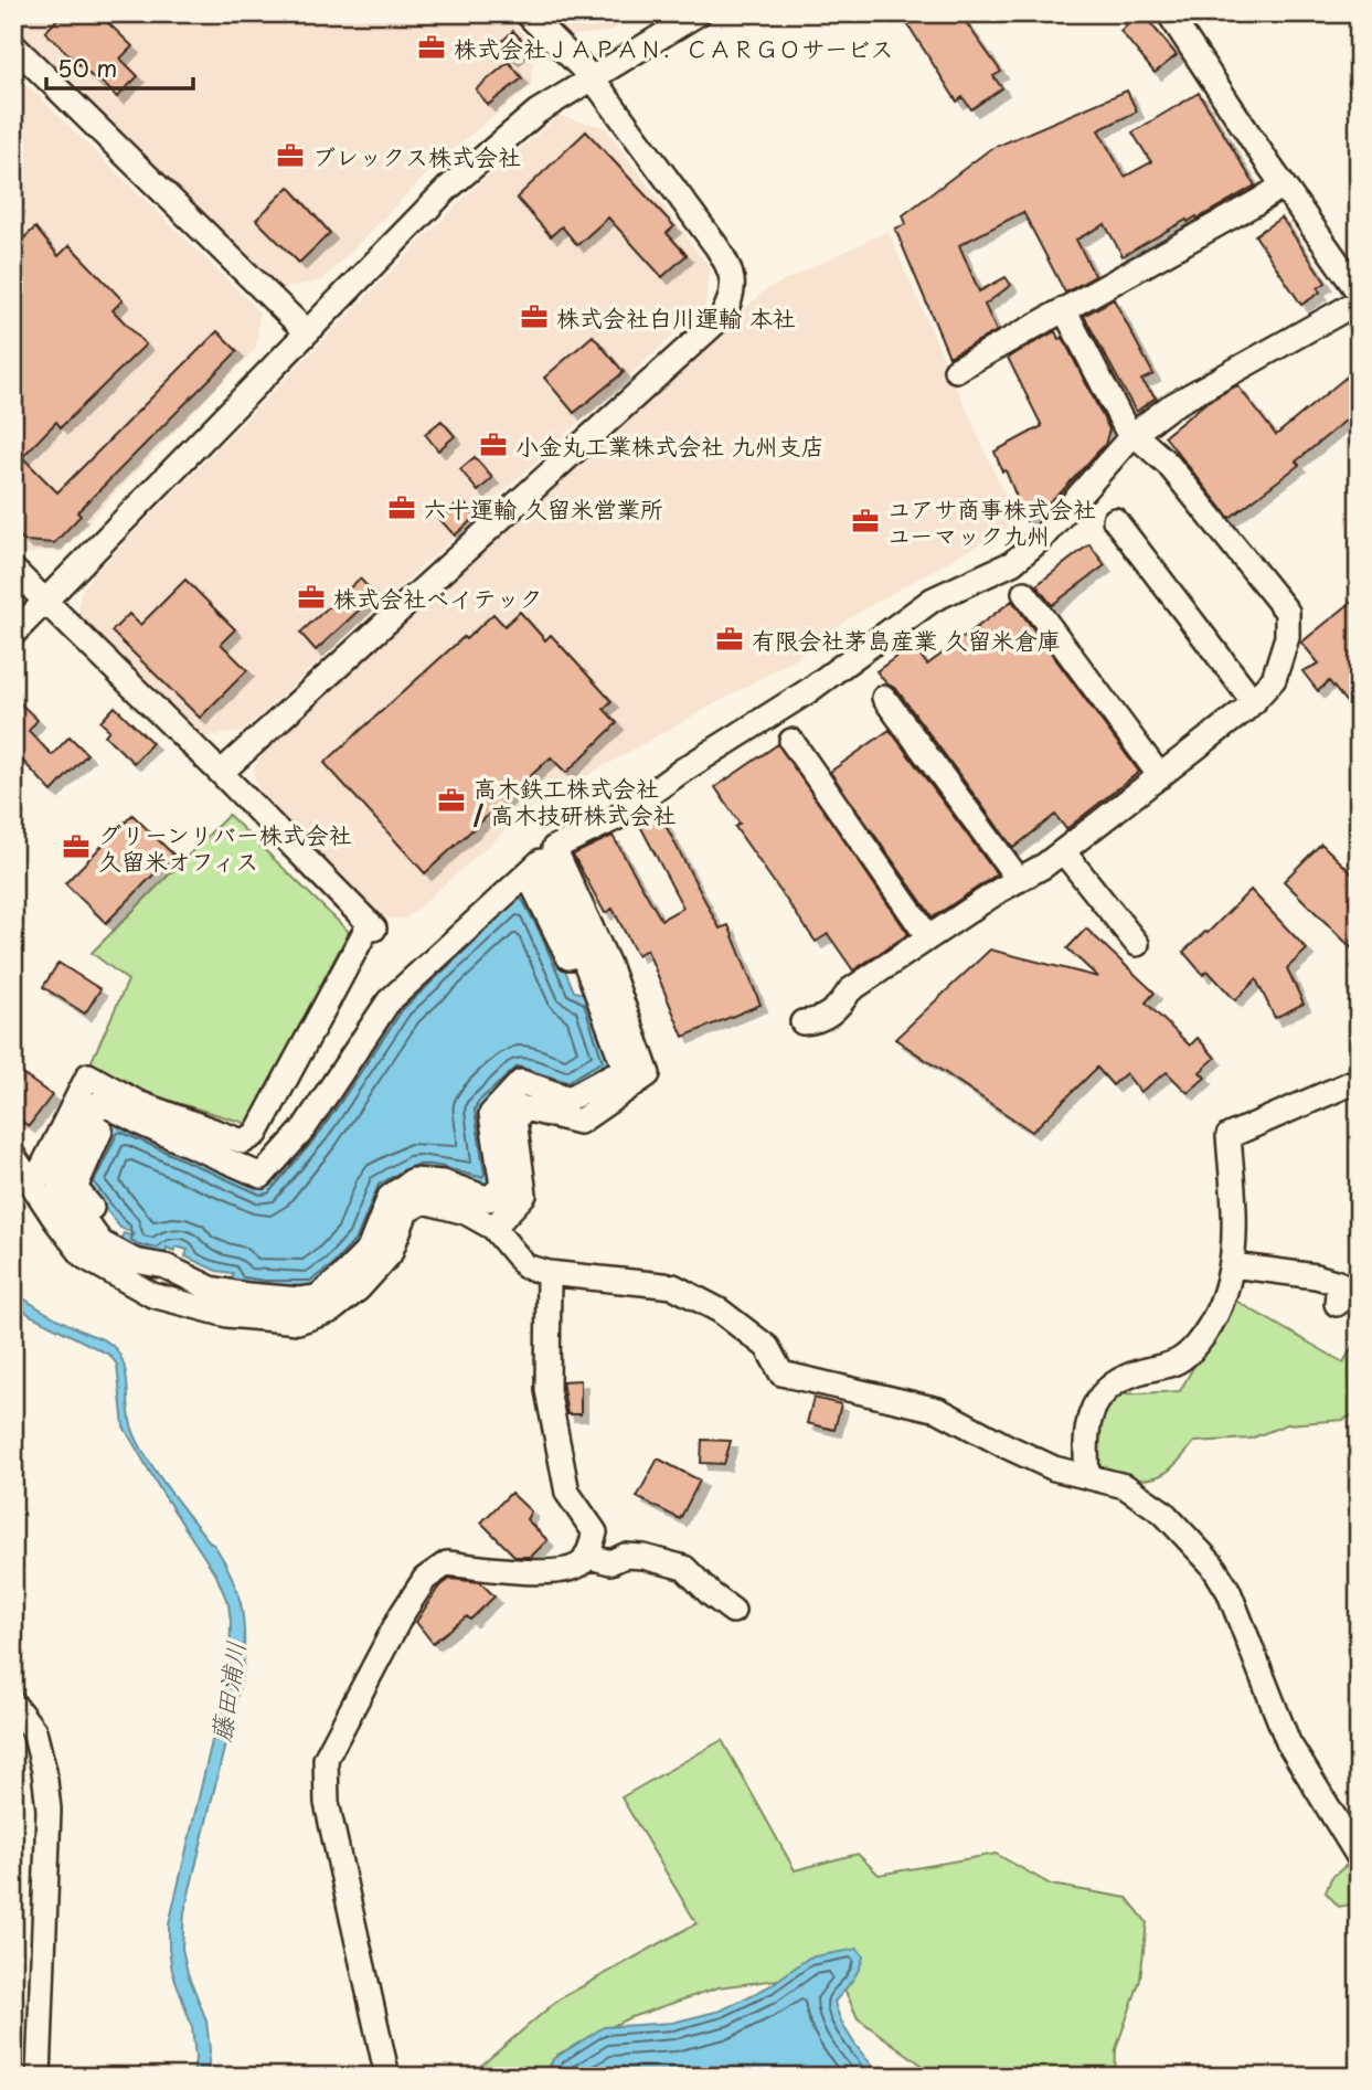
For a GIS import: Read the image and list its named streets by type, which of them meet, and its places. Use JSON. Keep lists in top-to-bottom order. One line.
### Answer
{"water":["藤田浦川"],"places":{"office":["株式会社ＪＡＰＡＮ．ＣＡＲＧＯサービス","ブレックス株式会社","株式会社白川運輸 本社","小金丸工業株式会社 九州支店","六十運輸 久留米営業所","ユアサ商事株式会社 ユーマック九州","株式会社ベイテック","有限会社茅島産業 久留米倉庫","高木鉄工株式会社 / 高木技研株式会社","グリーンリバー株式会社 久留米オフィス"]},"scale_bar":"50 m"}
